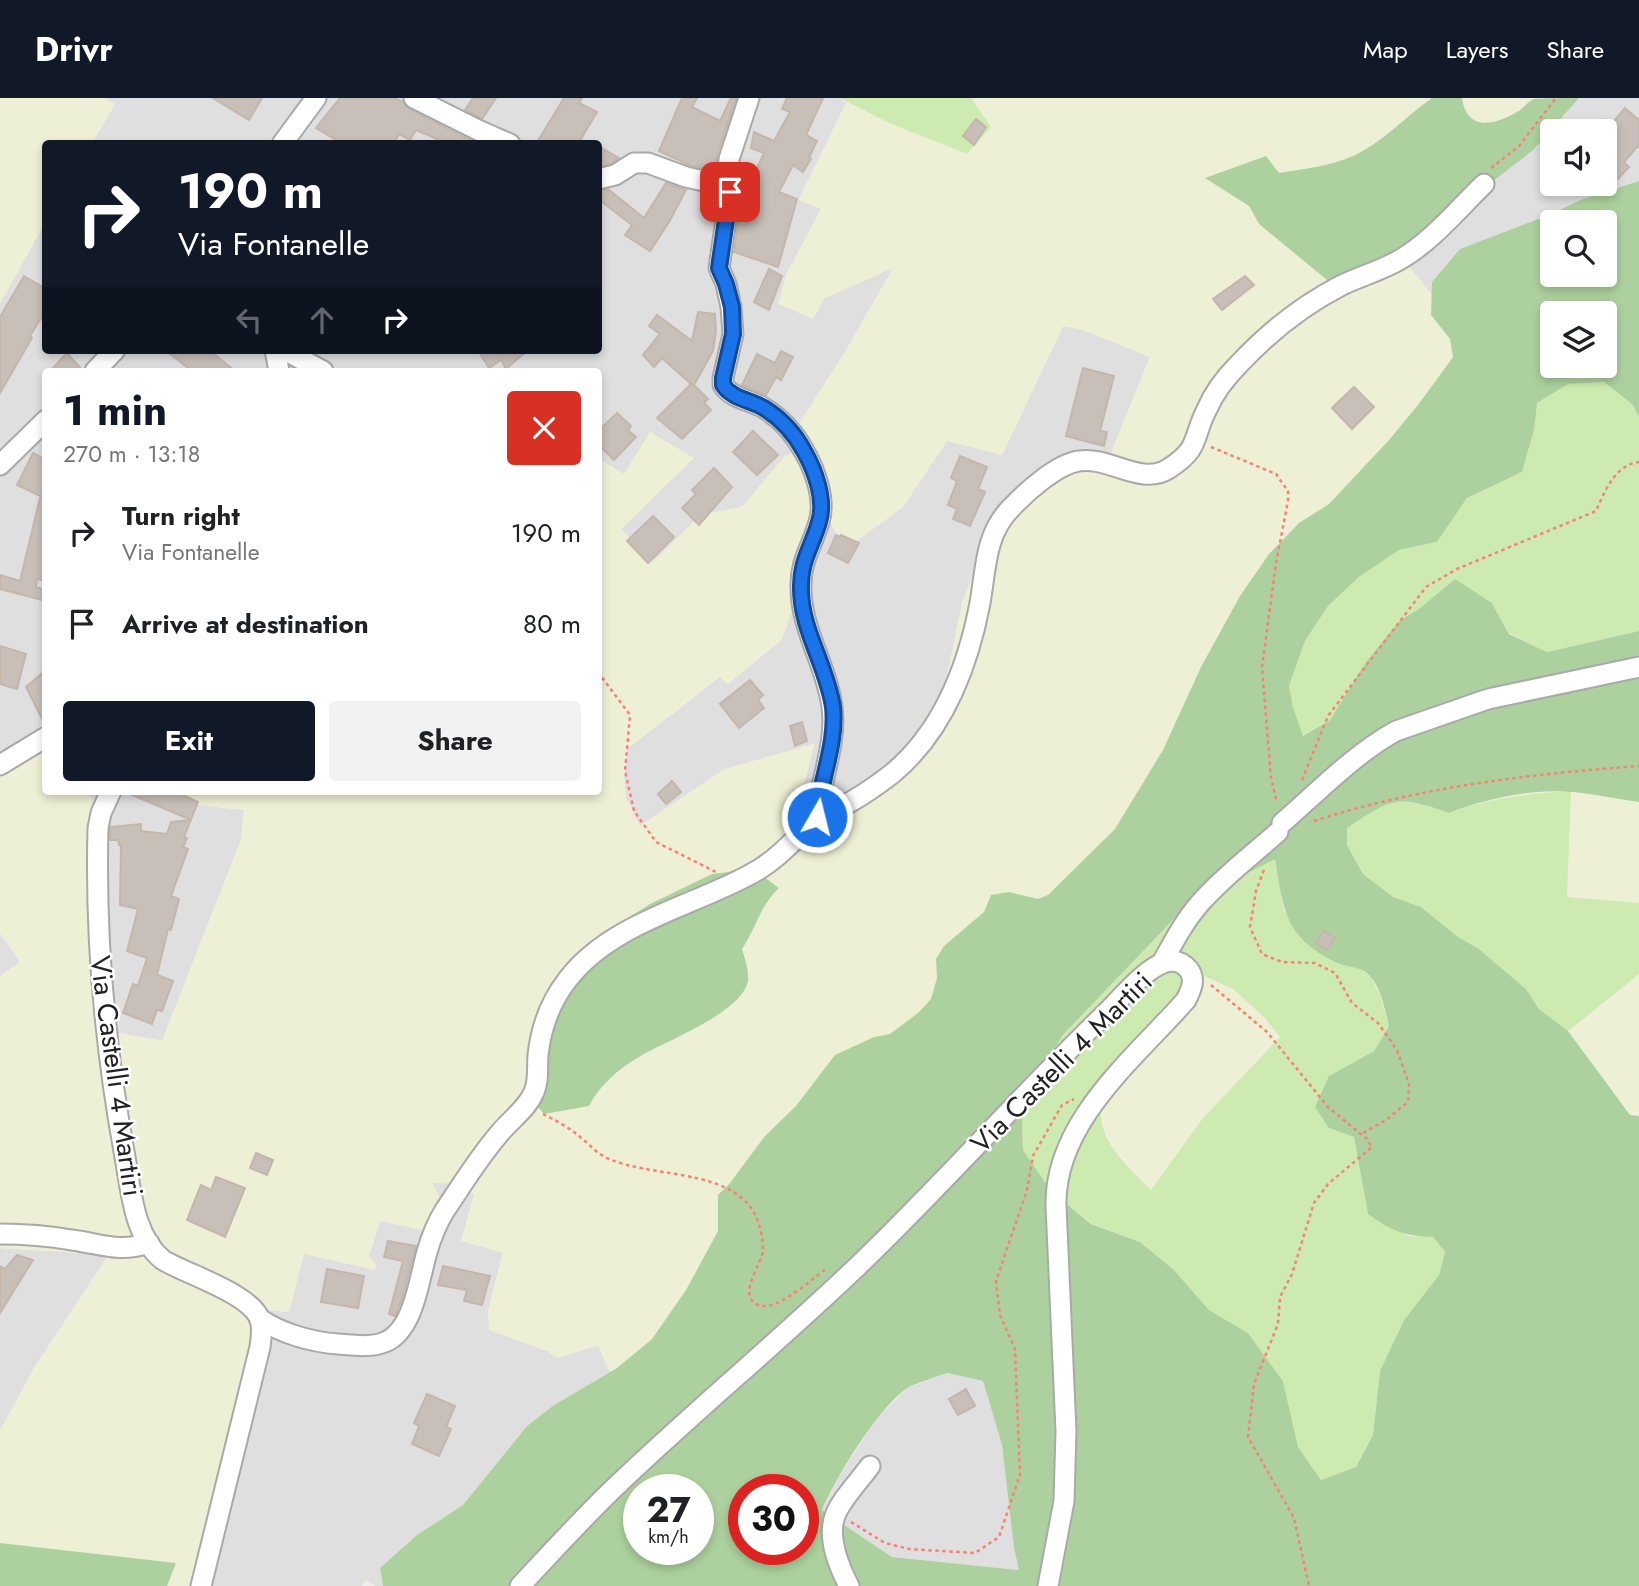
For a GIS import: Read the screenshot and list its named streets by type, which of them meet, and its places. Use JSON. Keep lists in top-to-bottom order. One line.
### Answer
{"streets":{"street":["Via Castelli 4 Martiri"]},"page":{"header":"Drivr","nav":["Map","Layers","Share"],"turn":["190 m","Via Fontanelle"],"heading":["1 min","270 m · 13:18"],"list":[{"name":"Turn right","note":"Via Fontanelle","value":"190 m"},{"name":"Arrive at destination","value":"80 m"}],"buttons":["Exit","Share"],"speed":"27 km/h","limit":"30"}}
